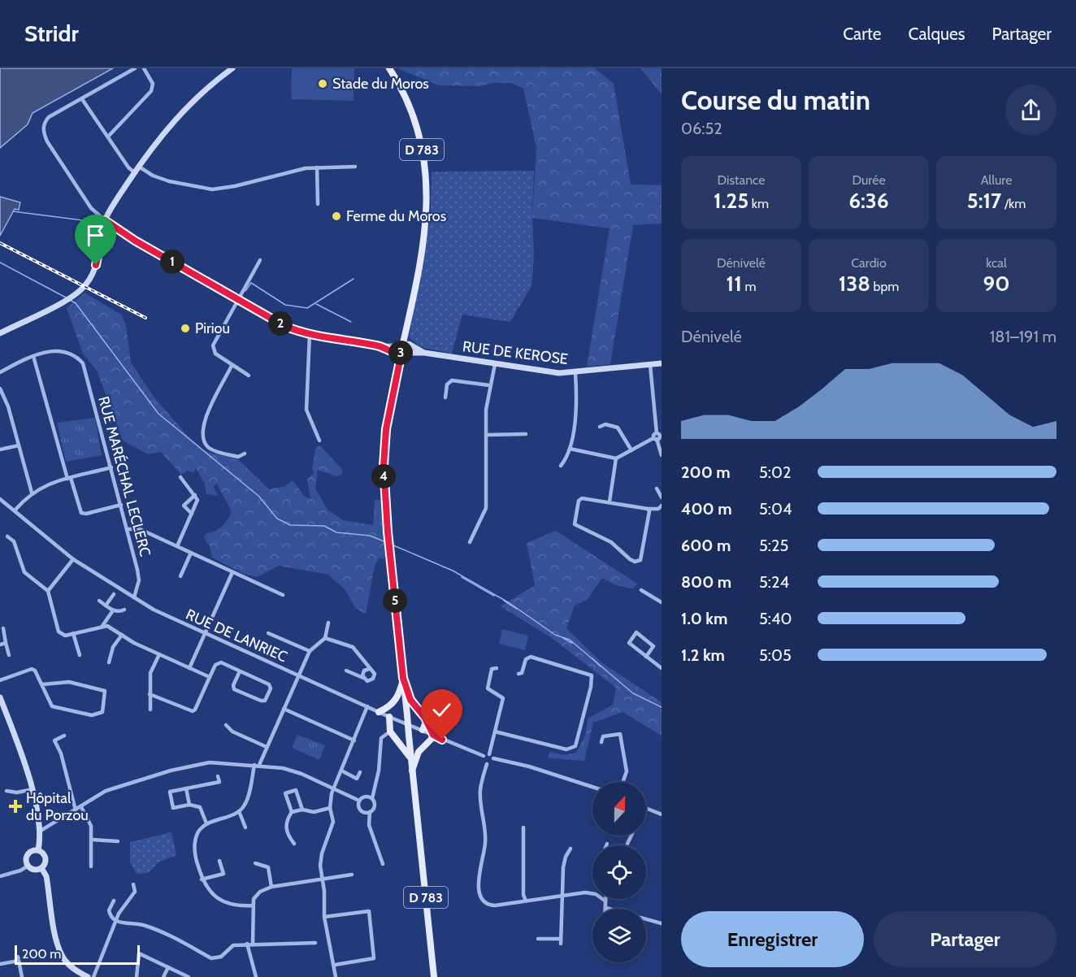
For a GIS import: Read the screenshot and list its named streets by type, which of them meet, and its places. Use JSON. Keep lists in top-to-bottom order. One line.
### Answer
{"streets":{"main road":["D 783","RUE DE KEROSE"],"street":["RUE MARÉCHAL LECLERC","RUE DE LANRIEC"]},"crossings":[["D 783","RUE DE KEROSE"],["D 783","RUE DE LANRIEC"],["RUE MARÉCHAL LECLERC","RUE DE LANRIEC"]],"places":{"other":["Stade du Moros","Ferme du Moros","Piriou"],"health":["Hôpital du Porzou"]},"scale_bar":"200 m","north":"top","page":{"header":"Stridr","nav":["Carte","Calques","Partager"],"heading":["Course du matin","06:52"],"stats":[["Distance","1.25 km"],["Durée","6:36"],["Allure","5:17 /km"],["Dénivelé","11 m"],["Cardio","138 bpm"],["kcal","90"]],"pins":["1","2","3","4","5"],"chart":["Dénivelé","181–191 m"],"list":[{"name":"200 m","note":"5:02"},{"name":"400 m","note":"5:04"},{"name":"600 m","note":"5:25"},{"name":"800 m","note":"5:24"},{"name":"1.0 km","note":"5:40"},{"name":"1.2 km","note":"5:05"}],"buttons":["Enregistrer","Partager"],"scale":"200 m"}}
